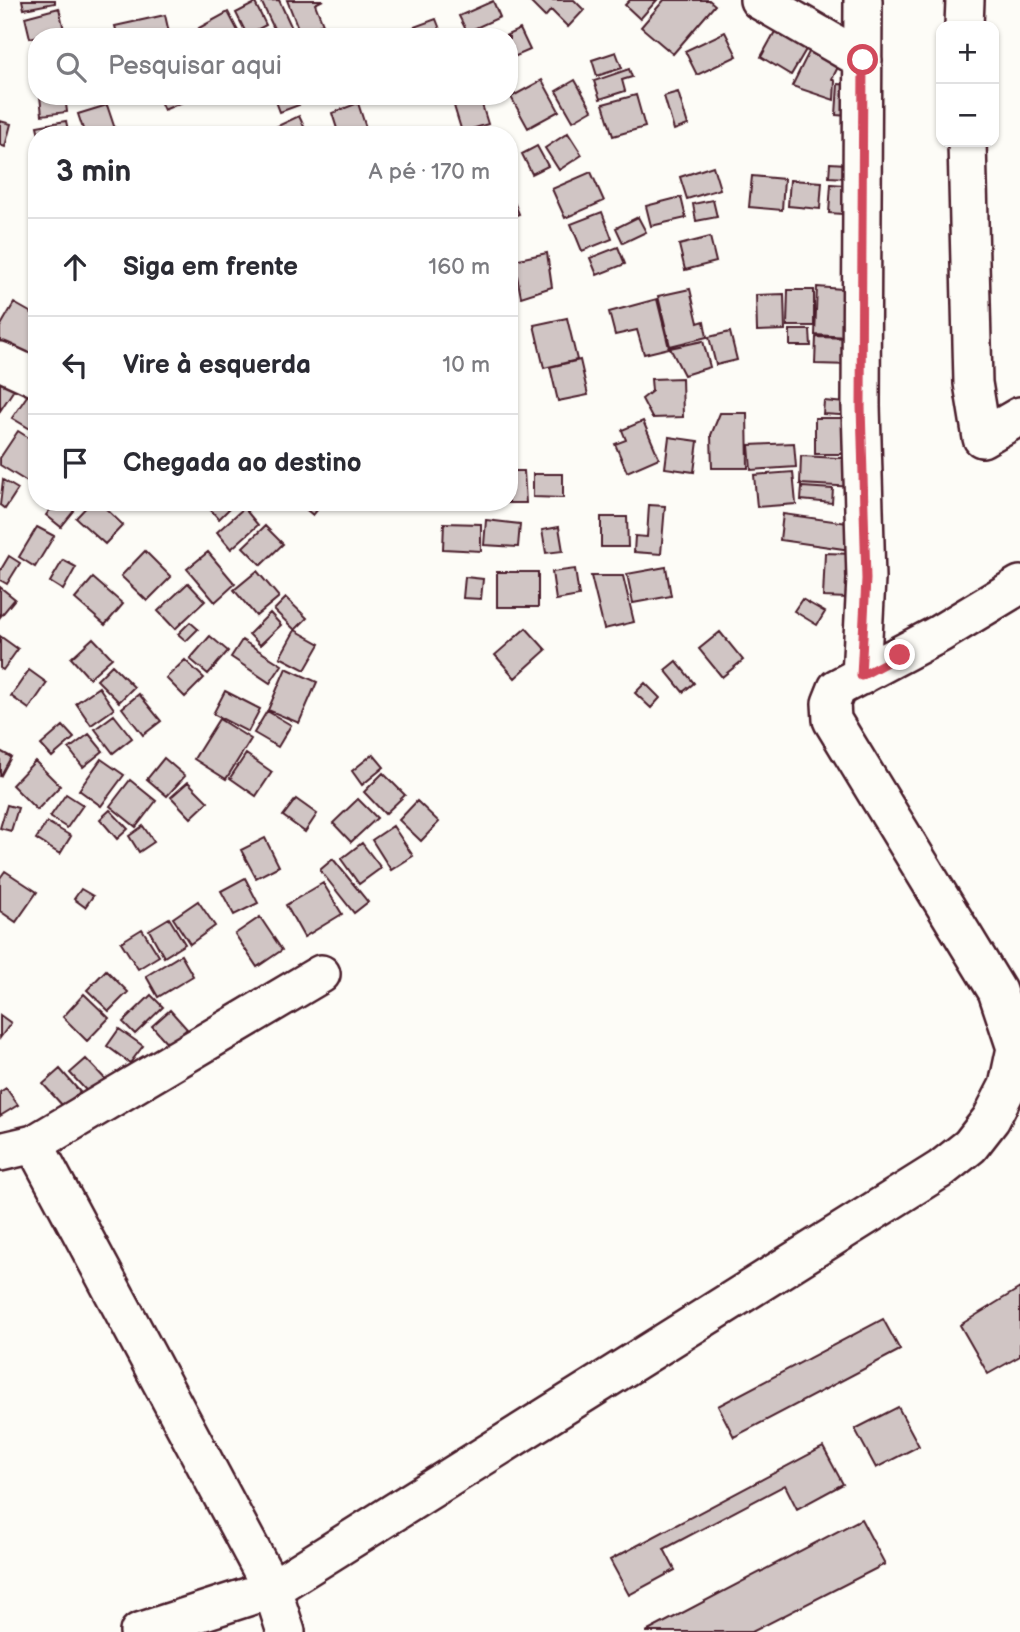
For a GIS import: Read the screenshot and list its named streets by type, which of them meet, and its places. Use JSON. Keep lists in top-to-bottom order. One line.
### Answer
{"page":{"map_buttons":["+","−"],"search":"Pesquisar aqui","heading":["3 min","A pé · 170 m"],"list":[["Siga em frente","160 m"],["Vire à esquerda","10 m"],"Chegada ao destino"]}}
